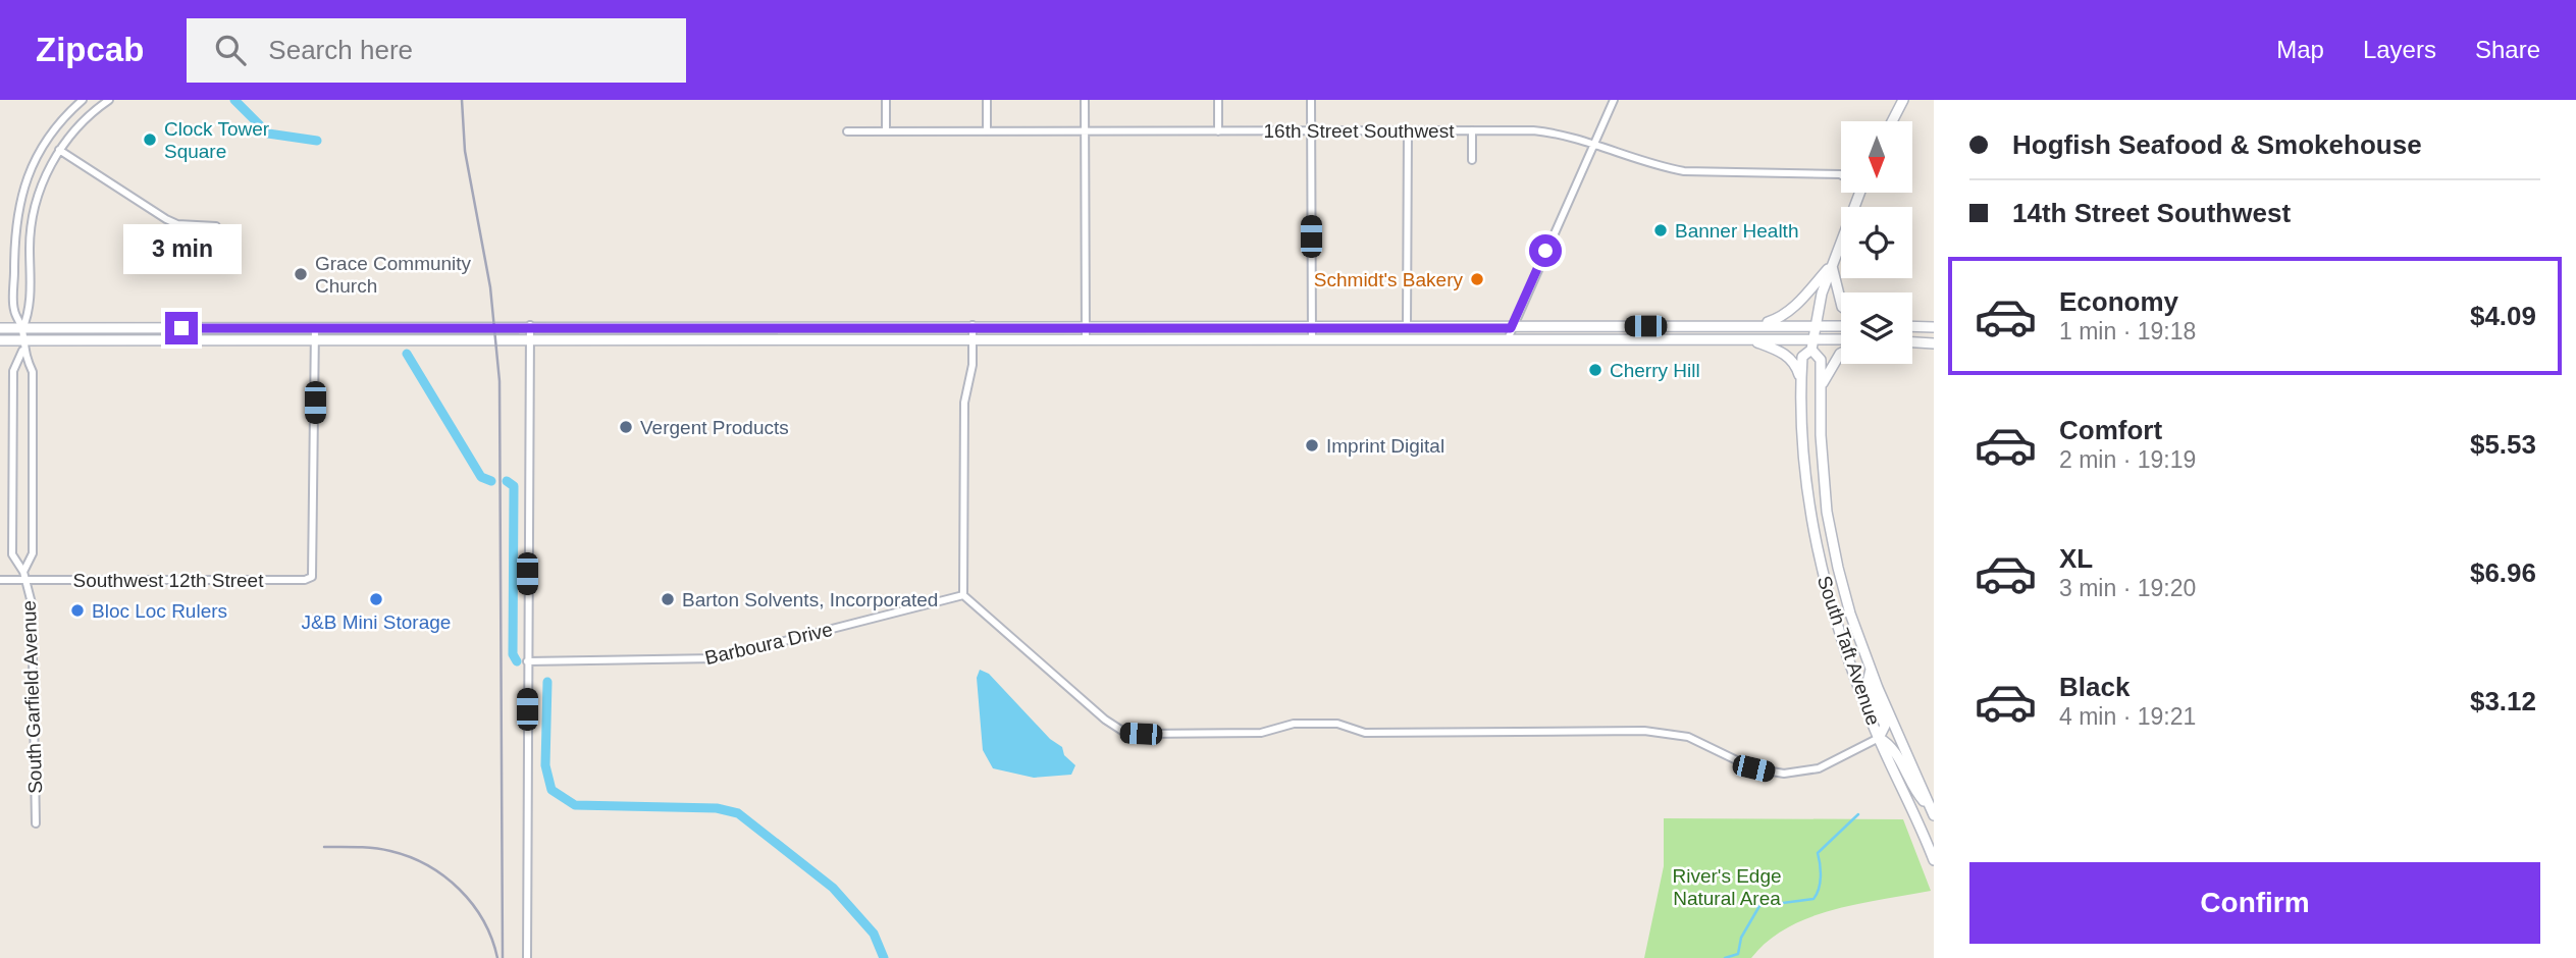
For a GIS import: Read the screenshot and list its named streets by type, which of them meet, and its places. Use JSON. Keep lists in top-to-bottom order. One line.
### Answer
{"streets":{"main road":["South Taft Avenue"],"street":["16th Street Southwest","Southwest 12th Street","Barboura Drive","South Garfield Avenue"]},"crossings":[["Southwest 12th Street","South Garfield Avenue"]],"parks":["River's Edge Natural Area"],"places":["Clock Tower Square","Banner Health","Grace Community Church","Schmidt's Bakery","Cherry Hill","Vergent Products","Imprint Digital","J&B Mini Storage","Barton Solvents, Incorporated","Bloc Loc Rulers"],"north":"bottom","page":{"header":"Zipcab","search":"Search here","nav":["Map","Layers","Share"],"banner":["Hogfish Seafood & Smokehouse","14th Street Southwest"],"bubble":"3 min","list":[{"name":"Economy","note":"1 min · 19:18","value":"$4.09"},{"name":"Comfort","note":"2 min · 19:19","value":"$5.53"},{"name":"XL","note":"3 min · 19:20","value":"$6.96"},{"name":"Black","note":"4 min · 19:21","value":"$3.12"}],"buttons":"Confirm"}}
